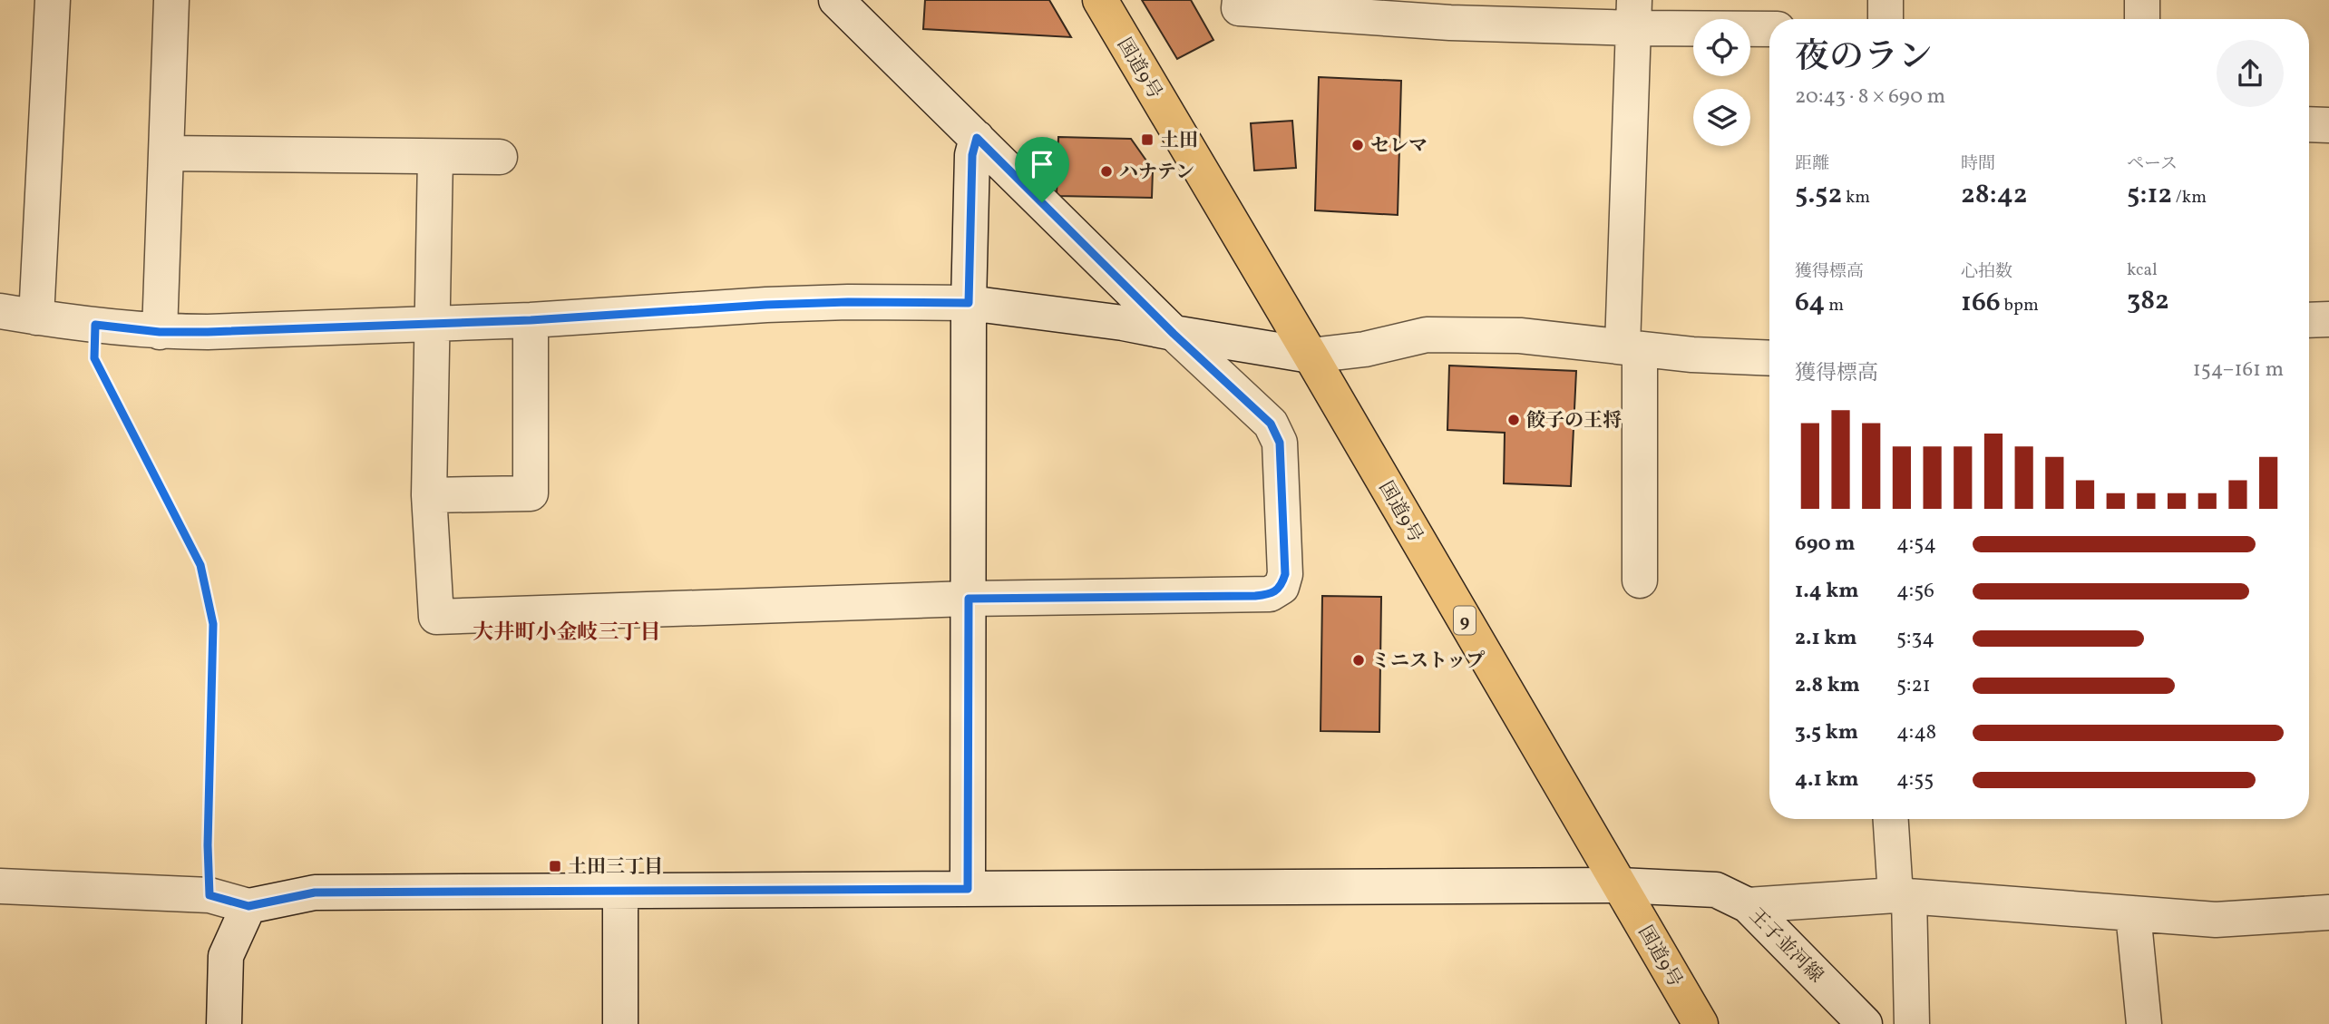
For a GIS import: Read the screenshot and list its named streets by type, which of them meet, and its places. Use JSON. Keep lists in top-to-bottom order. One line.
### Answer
{"streets":{"highway":["国道9号","9"],"street":["王子並河線"]},"crossings":[["国道9号","王子並河線"]],"districts":["大井町小金岐三丁目"],"places":{"transit":["土田","土田三丁目"],"other":["セレマ","ハナテン","餃子の王将","ミニストップ"]},"page":{"heading":["夜のラン","20:43 · 8 × 690 m"],"stats":[["距離","5.52 km"],["時間","28:42"],["ペース","5:12 /km"],["獲得標高","64 m"],["心拍数","166 bpm"],["kcal","382"]],"chart":["獲得標高","154–161 m"],"list":[{"name":"690 m","note":"4:54"},{"name":"1.4 km","note":"4:56"},{"name":"2.1 km","note":"5:34"},{"name":"2.8 km","note":"5:21"},{"name":"3.5 km","note":"4:48"},{"name":"4.1 km","note":"4:55"}]}}
